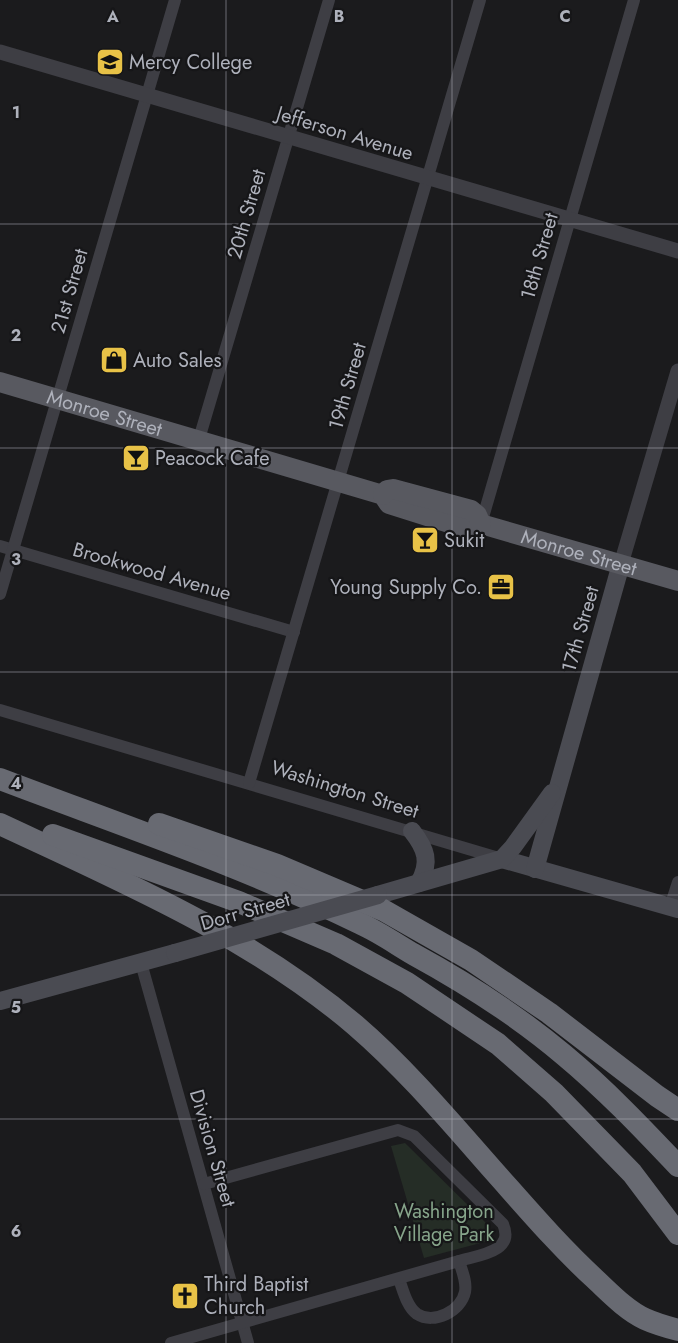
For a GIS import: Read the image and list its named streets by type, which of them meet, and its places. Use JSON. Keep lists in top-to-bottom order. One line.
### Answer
{"streets":{"main road":["Monroe Street","17th Street","Washington Street","Dorr Street"],"street":["Jefferson Avenue","20th Street","18th Street","21st Street","19th Street","Brookwood Avenue","Division Street"]},"crossings":[["Jefferson Avenue","20th Street"],["Jefferson Avenue","18th Street"],["Jefferson Avenue","21st Street"],["Jefferson Avenue","19th Street"],["20th Street","Monroe Street"],["18th Street","Monroe Street"],["21st Street","Monroe Street"],["21st Street","Brookwood Avenue"],["19th Street","Monroe Street"],["19th Street","Brookwood Avenue"],["19th Street","Washington Street"],["Monroe Street","17th Street"],["17th Street","Washington Street"],["17th Street","Dorr Street"],["Washington Street","Dorr Street"],["Dorr Street","Division Street"]],"parks":["Washington Village Park"],"places":{"school or university":["Mercy College"],"shop":["Auto Sales"],"bar":["Peacock Cafe","Sukit"],"office":["Young Supply Co."],"church":["Third Baptist Church"]},"grid":{"columns":["A","B","C"],"rows":["1","2","3","4","5","6"]}}
